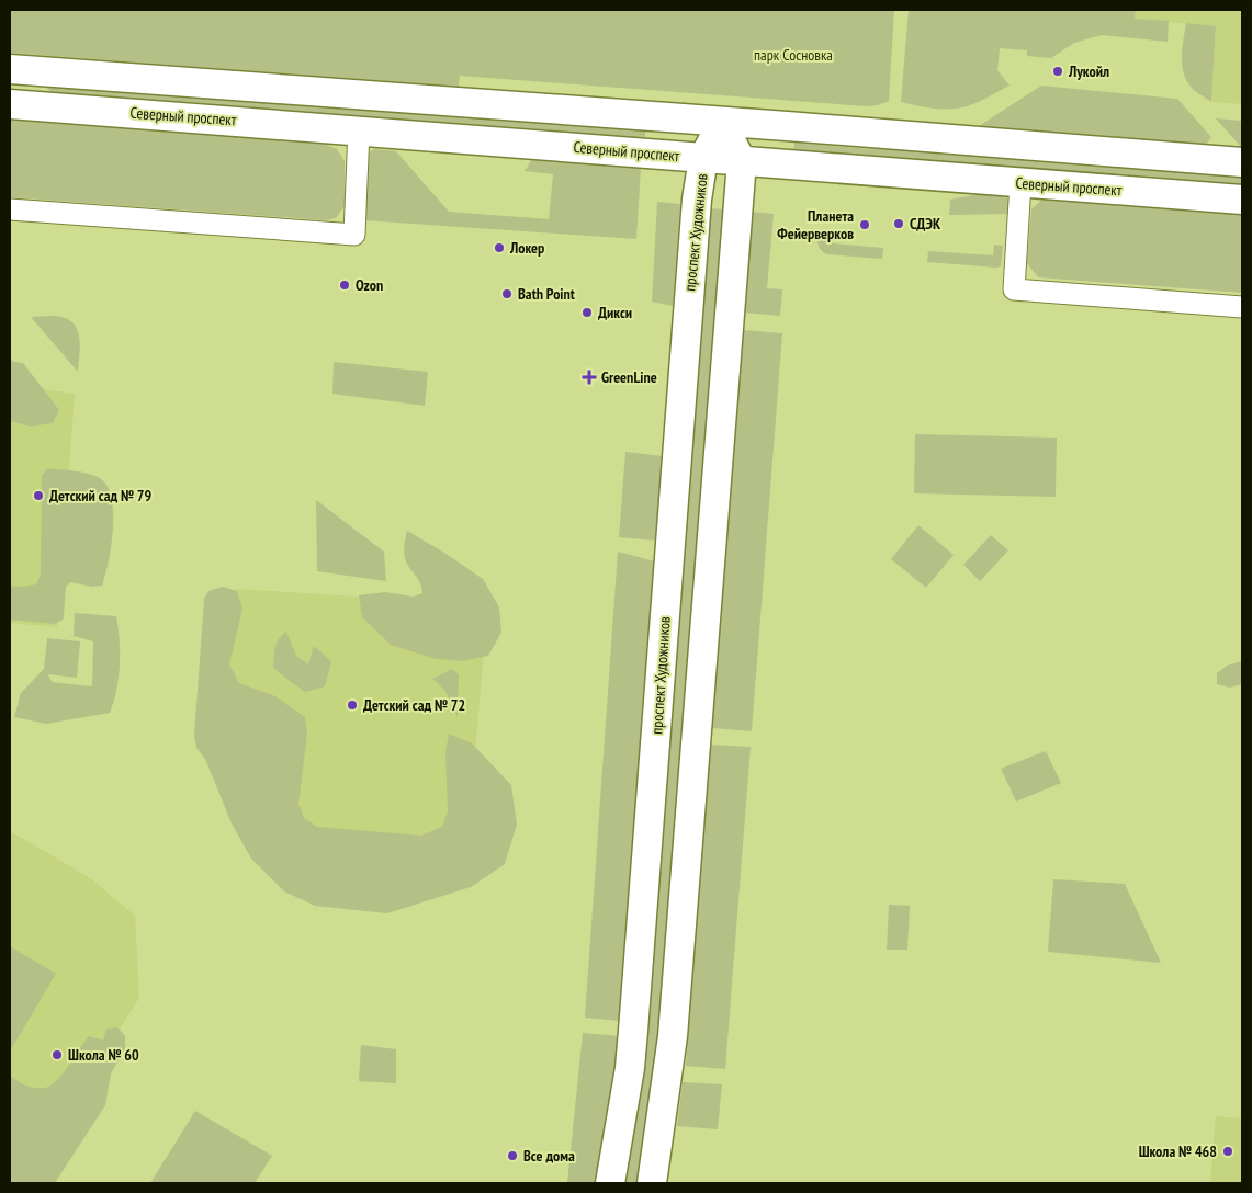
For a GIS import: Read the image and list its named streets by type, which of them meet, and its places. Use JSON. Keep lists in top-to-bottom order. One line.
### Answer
{"streets":{"main road":["Северный проспект","проспект Художников"]},"crossings":[["Северный проспект","проспект Художников"]],"parks":["парк Сосновка"],"places":{"other":["Лукойл","СДЭК","Планета Фейерверков","Локер","Ozon","Bath Point","Дикси","Детский сад № 79","Детский сад № 72","Школа № 60","Школа № 468","Все дома"],"health":["GreenLine"]}}
